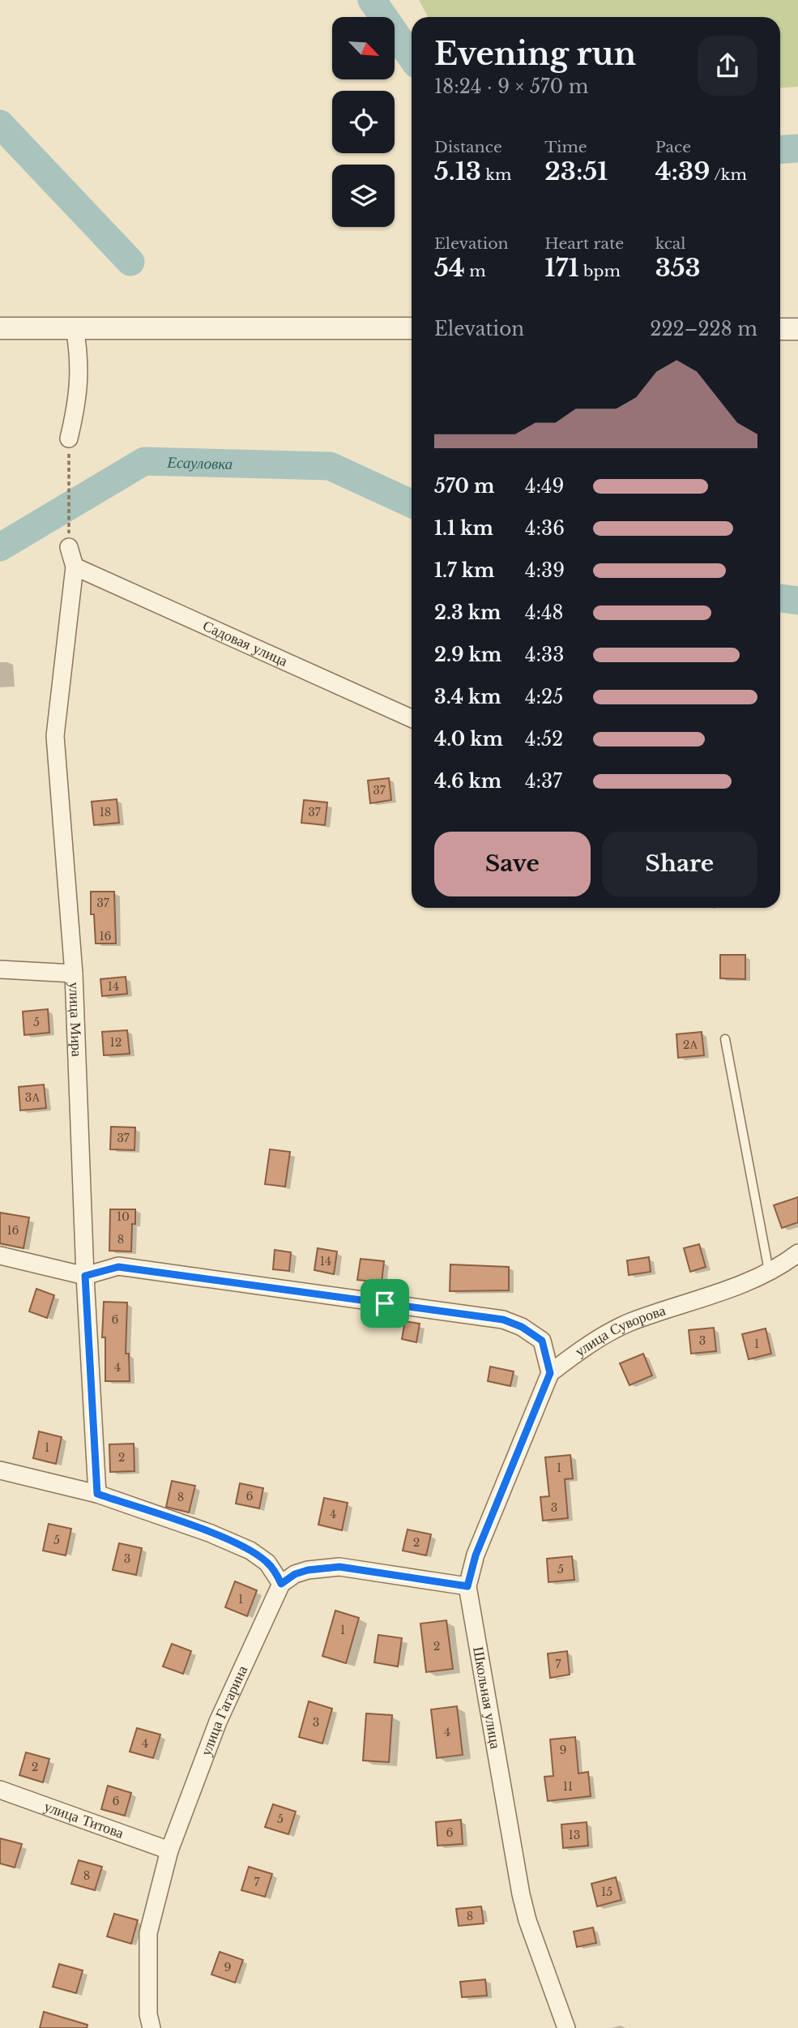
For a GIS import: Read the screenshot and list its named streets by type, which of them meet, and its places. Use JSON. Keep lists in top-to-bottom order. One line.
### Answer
{"streets":{"street":["Садовая улица","улица Мира","улица Суворова","Школьная улица","улица Гагарина","улица Титова"]},"crossings":[["Садовая улица","улица Мира"],["улица Суворова","Школьная улица"],["улица Гагарина","улица Титова"]],"water":["Есауловка"],"house_numbers":["37","18","37","37","16","14","5","12","2А","3А","37","10","16","8","14","6","3","1","4","1","2","1","6","8","3","4","5","2","3","5","1","1","2","7","3","4","4","9","2","11","6","5","6","13","8","7","15","8","9"],"north":"bottom right","page":{"heading":["Evening run","18:24 · 9 × 570 m"],"stats":[["Distance","5.13 km"],["Time","23:51"],["Pace","4:39 /km"],["Elevation","54 m"],["Heart rate","171 bpm"],["kcal","353"]],"chart":["Elevation","222–228 m"],"list":[{"name":"570 m","note":"4:49"},{"name":"1.1 km","note":"4:36"},{"name":"1.7 km","note":"4:39"},{"name":"2.3 km","note":"4:48"},{"name":"2.9 km","note":"4:33"},{"name":"3.4 km","note":"4:25"},{"name":"4.0 km","note":"4:52"},{"name":"4.6 km","note":"4:37"}],"buttons":["Save","Share"]}}
